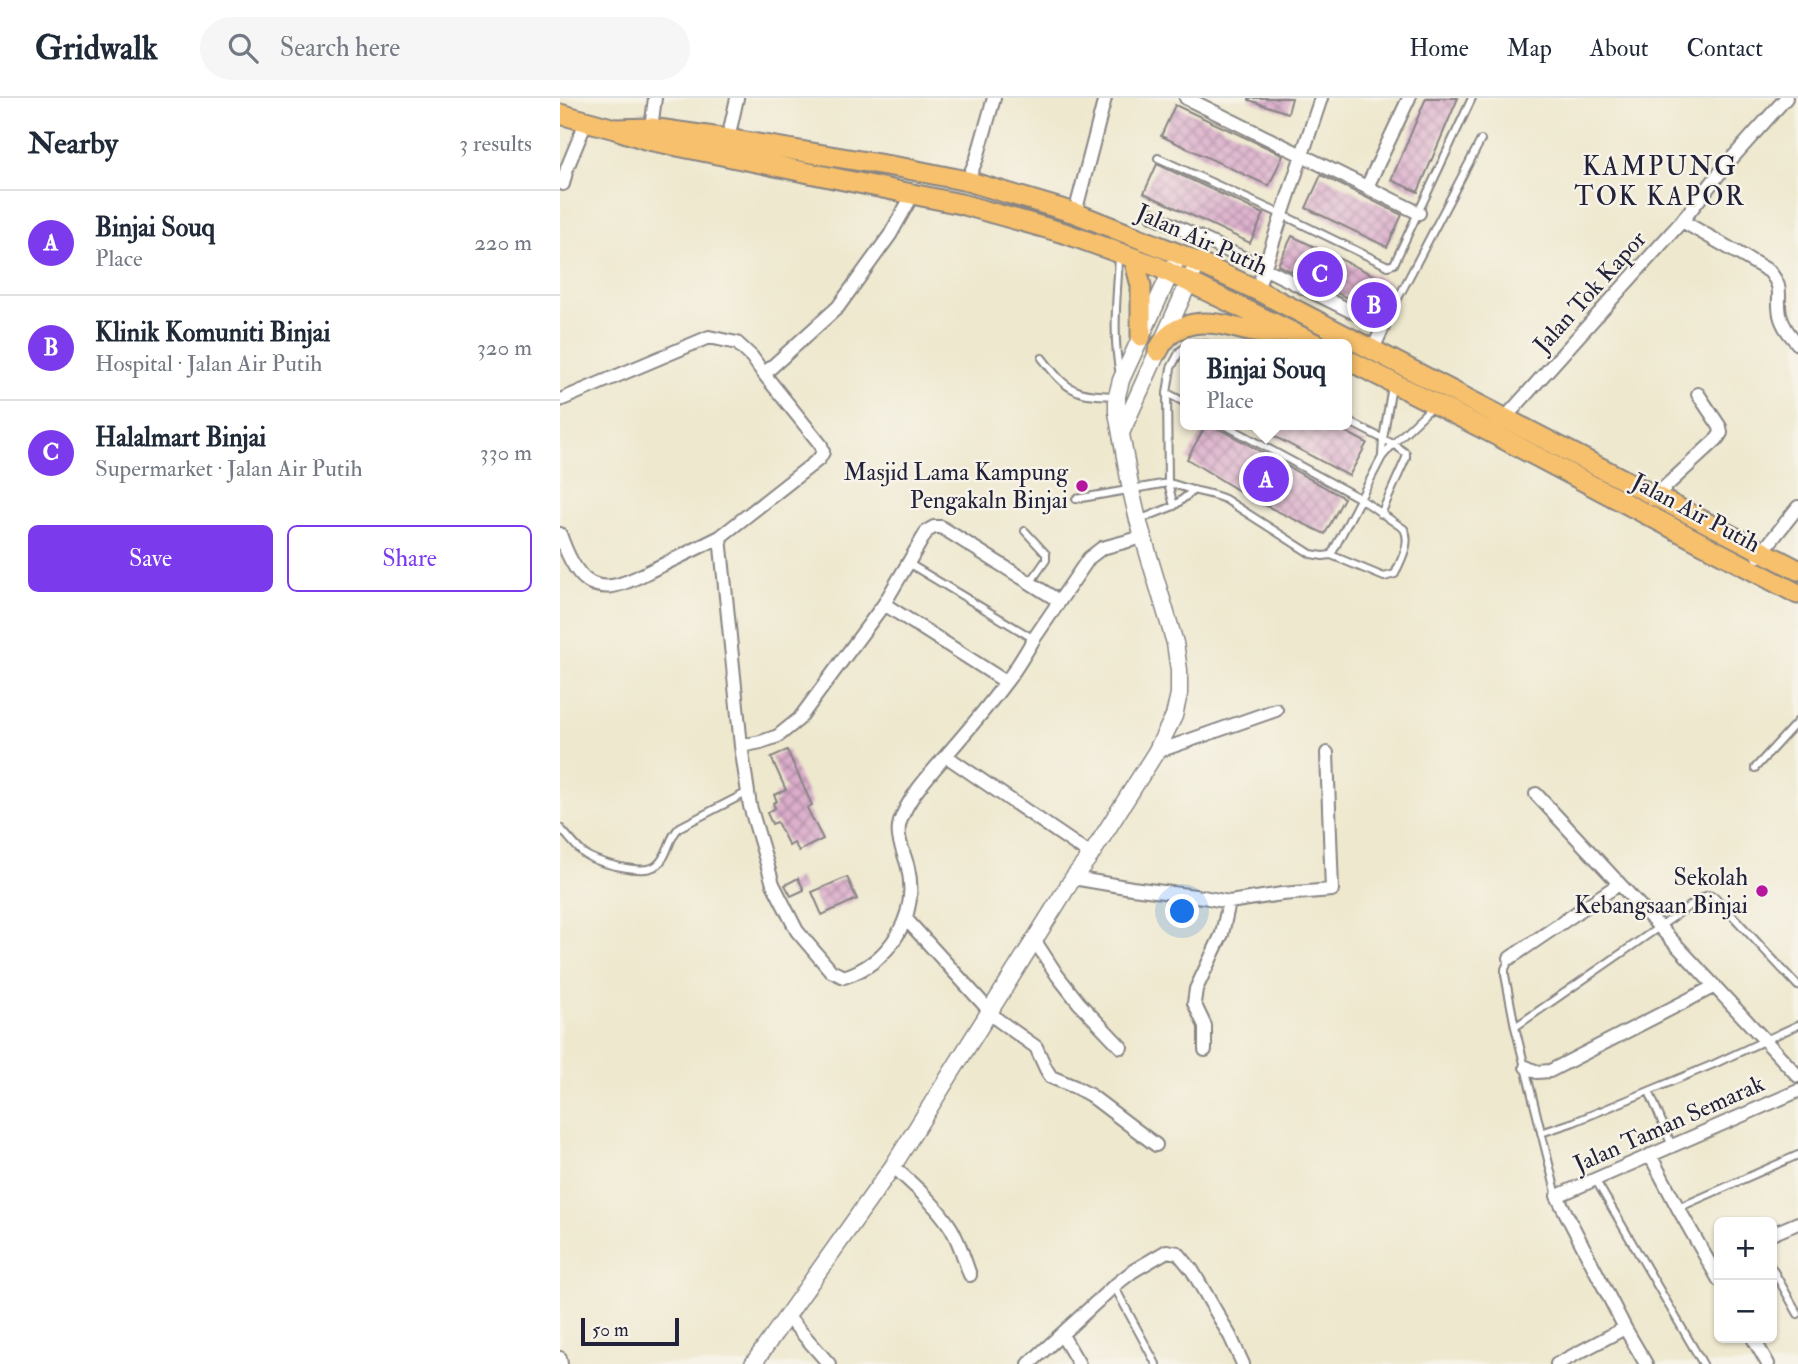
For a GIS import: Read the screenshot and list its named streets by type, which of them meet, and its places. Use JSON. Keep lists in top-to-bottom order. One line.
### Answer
{"streets":{"main road":["Jalan Air Putih"],"street":["Jalan Tok Kapor","Jalan Taman Semarak"]},"crossings":[["Jalan Air Putih","Jalan Tok Kapor"]],"districts":["KAMPUNG TOK KAPOR"],"places":["Masjid Lama Kampung Pengakaln Binjai","Sekolah Kebangsaan Binjai"],"scale_bar":"50 m","page":{"header":"Gridwalk","search":"Search here","nav":["Home","Map","About","Contact"],"heading":["Nearby","3 results"],"list":[{"mark":"A","name":"Binjai Souq","note":"Place","value":"220 m"},{"mark":"B","name":"Klinik Komuniti Binjai","note":"Hospital · Jalan Air Putih","value":"320 m"},{"mark":"C","name":"Halalmart Binjai","note":"Supermarket · Jalan Air Putih","value":"330 m"}],"pins":["C","B","A"],"popup":["Binjai Souq","Place"],"buttons":["Save","Share"],"map_buttons":["+","−"],"scale":"50 m"}}
